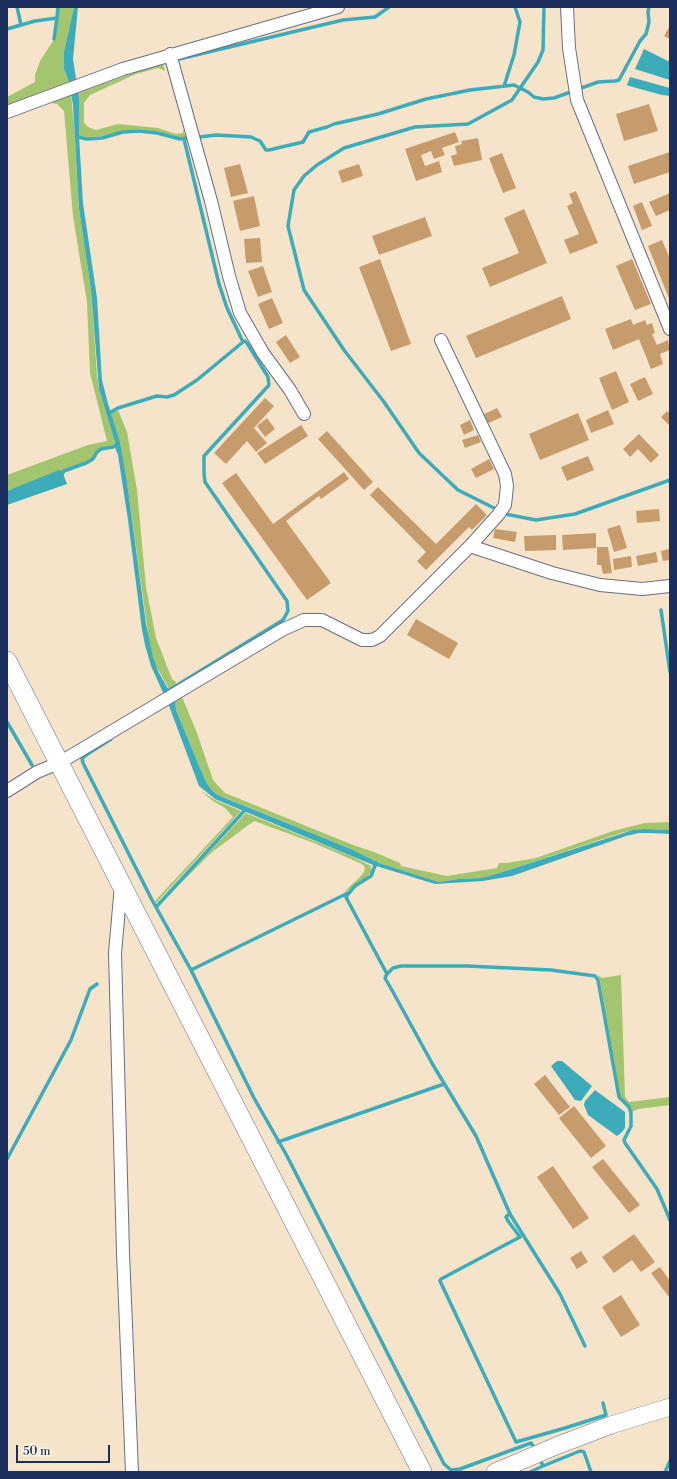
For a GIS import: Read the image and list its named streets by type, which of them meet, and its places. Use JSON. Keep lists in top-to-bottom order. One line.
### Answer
{"scale_bar":"50 m"}
